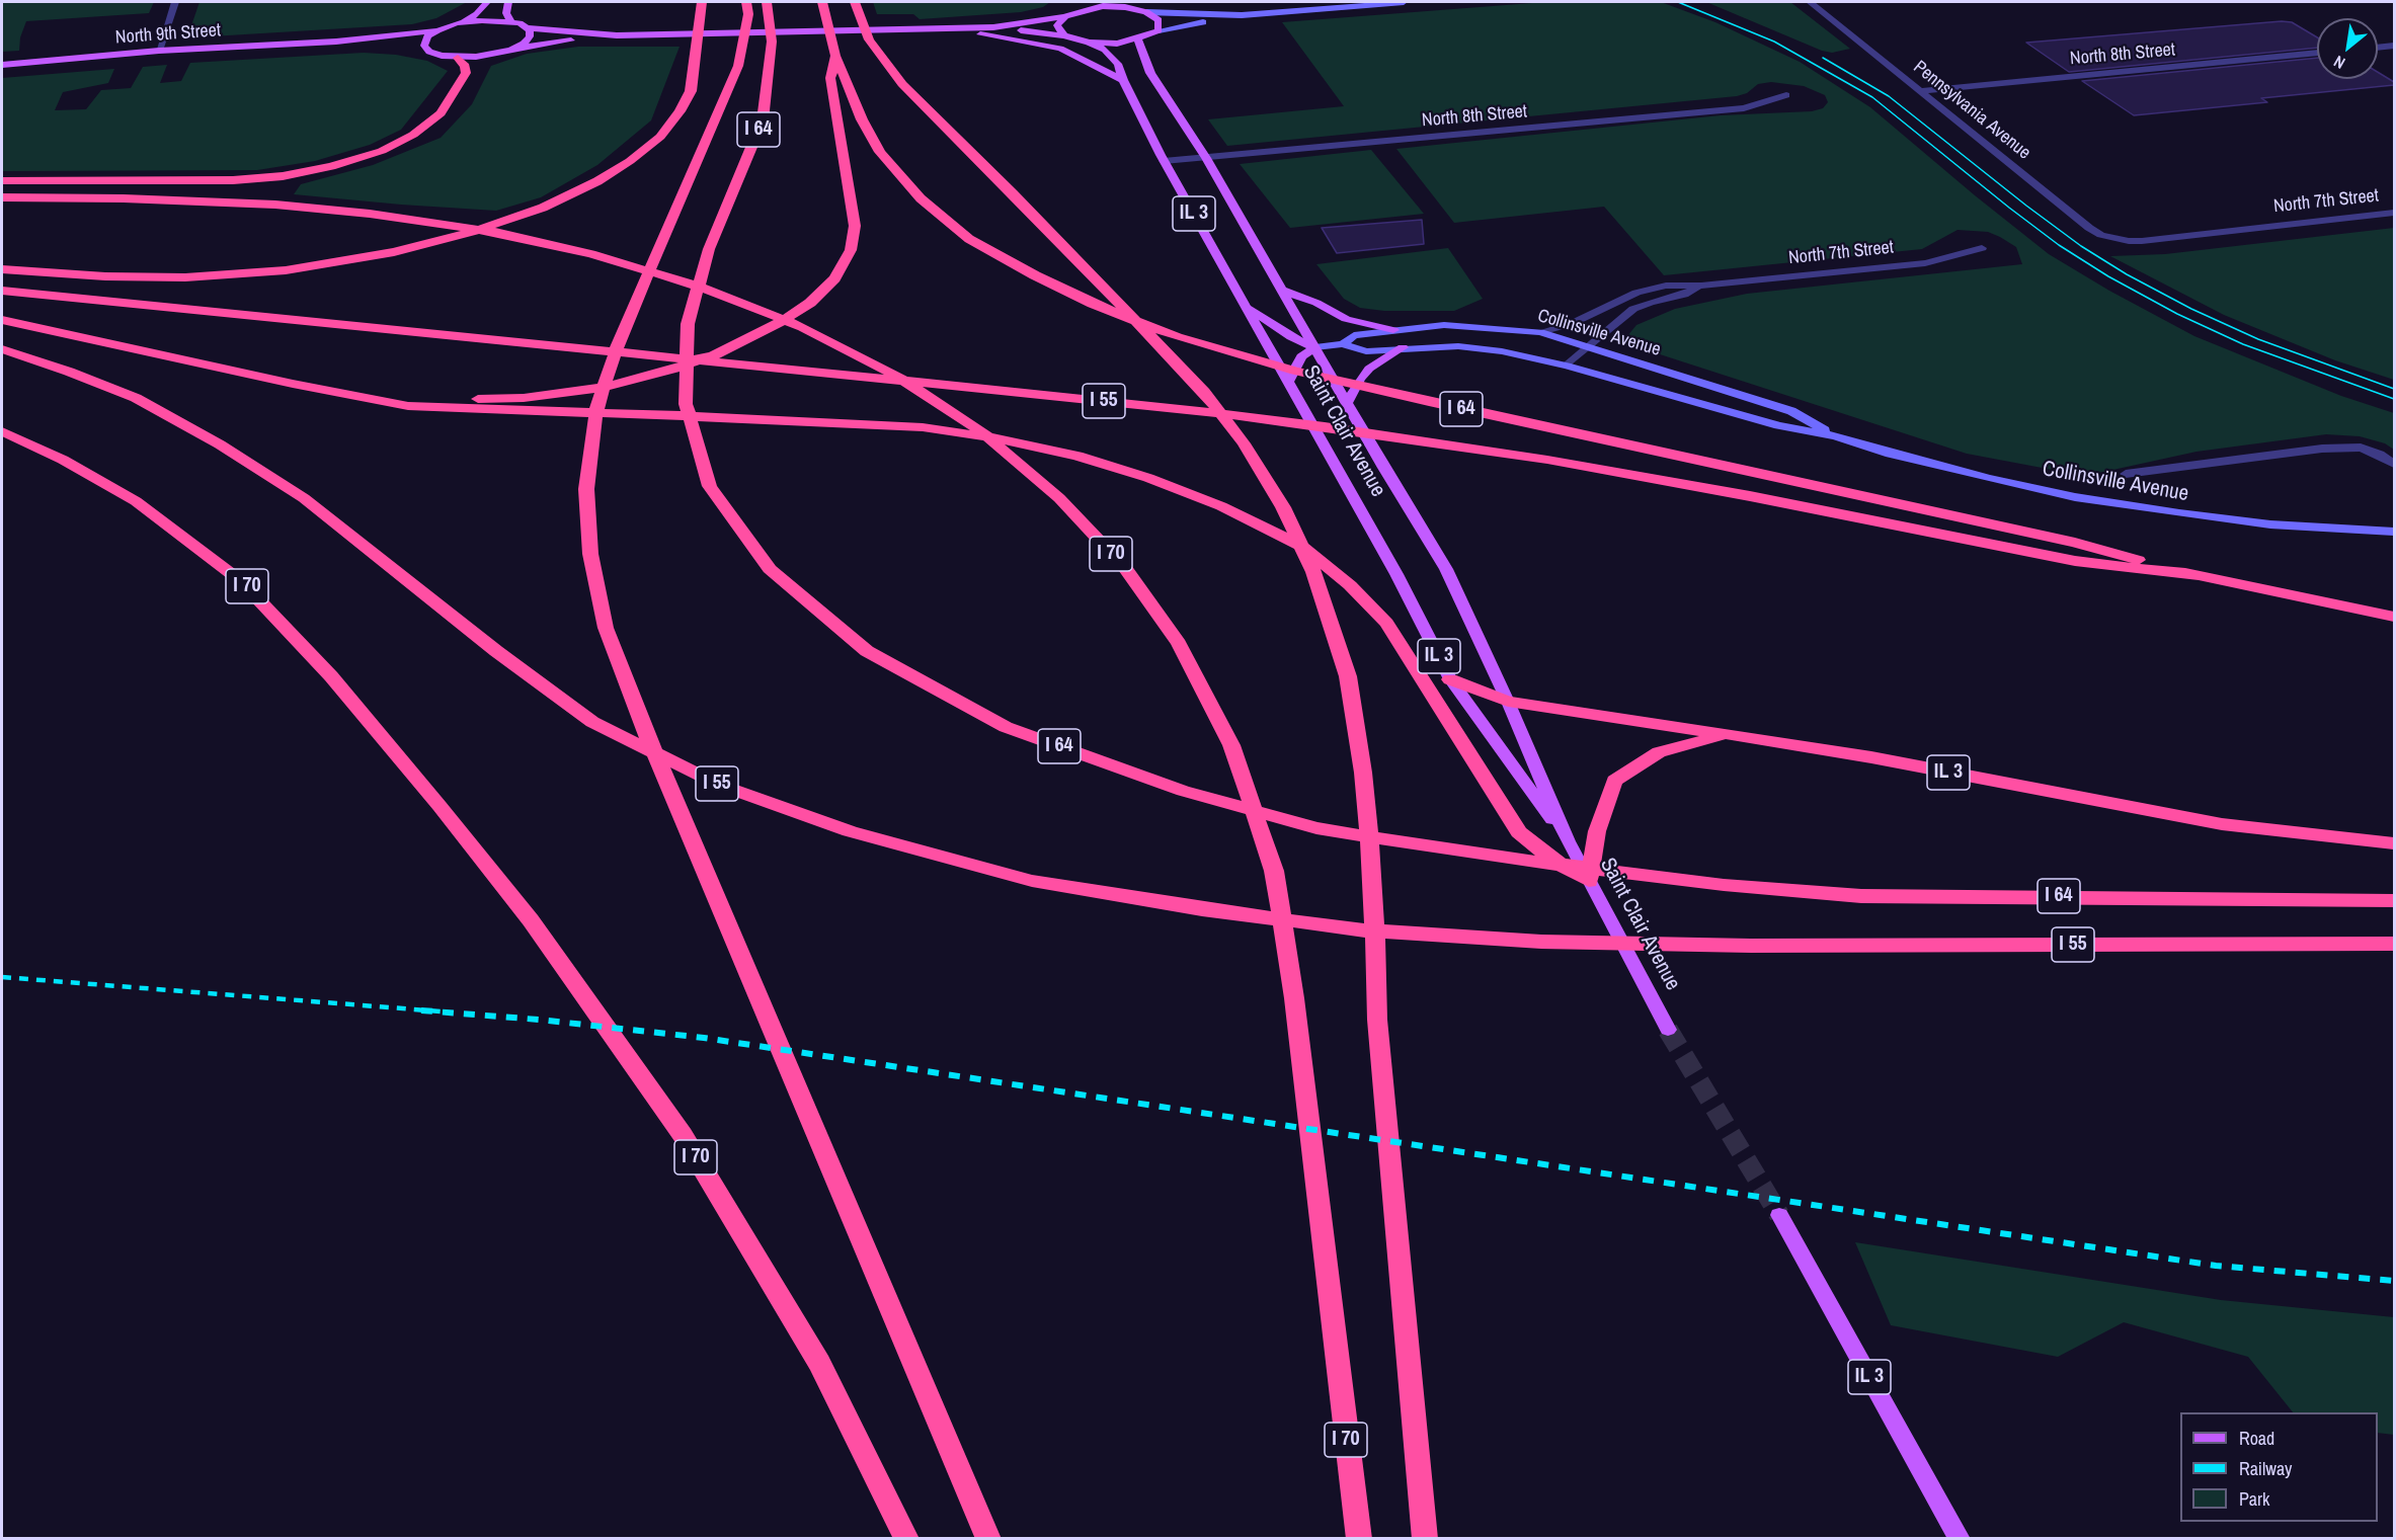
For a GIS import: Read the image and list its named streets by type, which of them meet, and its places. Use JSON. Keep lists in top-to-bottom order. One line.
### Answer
{"streets":{"highway":["I 64","IL 3","I 55","I 70"],"main road":["North 9th Street","Collinsville Avenue","Saint Clair Avenue"],"street":["North 8th Street","Pennsylvania Avenue","North 7th Street"]},"crossings":[["North 8th Street","Pennsylvania Avenue"],["North 8th Street","Saint Clair Avenue"],["Pennsylvania Avenue","North 7th Street"],["I 64","I 55"],["North 7th Street","Collinsville Avenue"],["IL 3","Saint Clair Avenue"],["Collinsville Avenue","Saint Clair Avenue"]],"legend":["Road","Railway","Park"],"north":"bottom left"}
